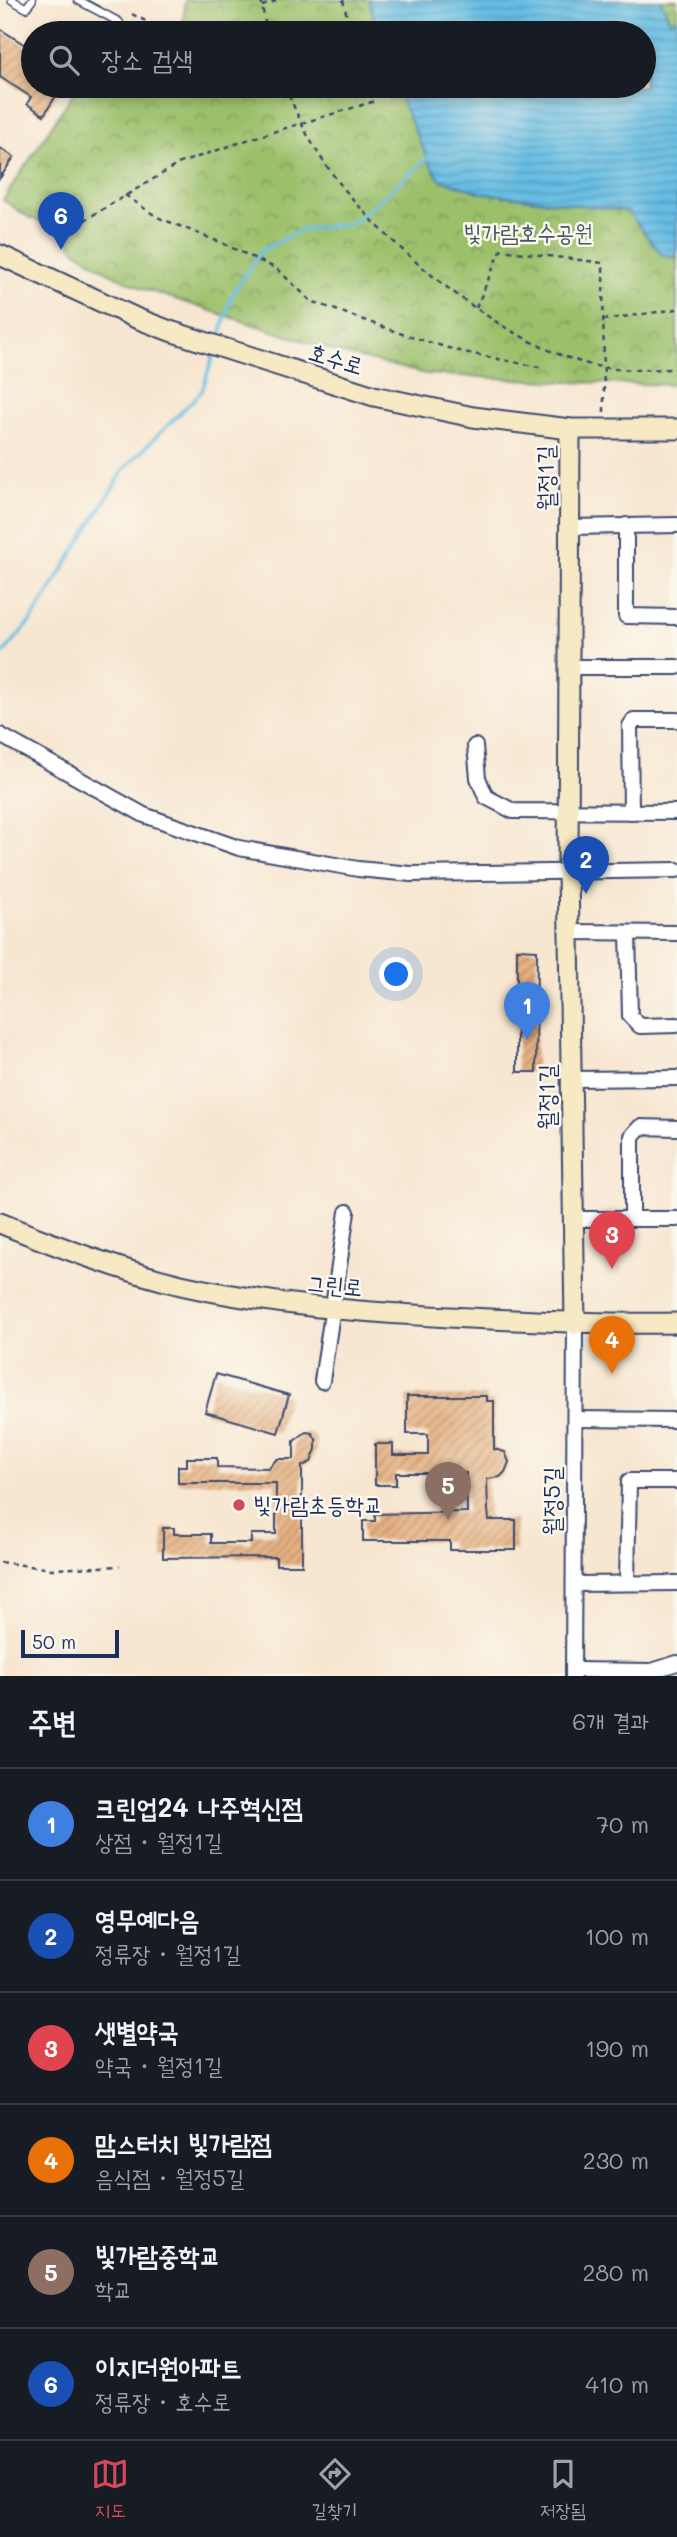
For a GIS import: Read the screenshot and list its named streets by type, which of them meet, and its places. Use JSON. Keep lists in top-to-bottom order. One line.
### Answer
{"streets":{"street":["호수로","월정1길","그린로","월정5길"]},"crossings":[["호수로","월정1길"],["월정1길","그린로"],["월정1길","월정5길"],["그린로","월정5길"]],"parks":["빛가람호수공원"],"places":["빛가람초등학교"],"scale_bar":"50 m","page":{"search":"장소 검색","pins":["6","2","1","3","4","5"],"scale":"50 m","heading":["주변","6개 결과"],"list":[{"mark":"1","name":"크린업24 나주혁신점","note":"상점 · 월정1길","value":"70 m"},{"mark":"2","name":"영무예다음","note":"정류장 · 월정1길","value":"100 m"},{"mark":"3","name":"샛별약국","note":"약국 · 월정1길","value":"190 m"},{"mark":"4","name":"맘스터치 빛가람점","note":"음식점 · 월정5길","value":"230 m"},{"mark":"5","name":"빛가람중학교","note":"학교","value":"280 m"},{"mark":"6","name":"이지더원아파트","note":"정류장 · 호수로","value":"410 m"}],"nav":["지도","길찾기","저장됨"]}}
